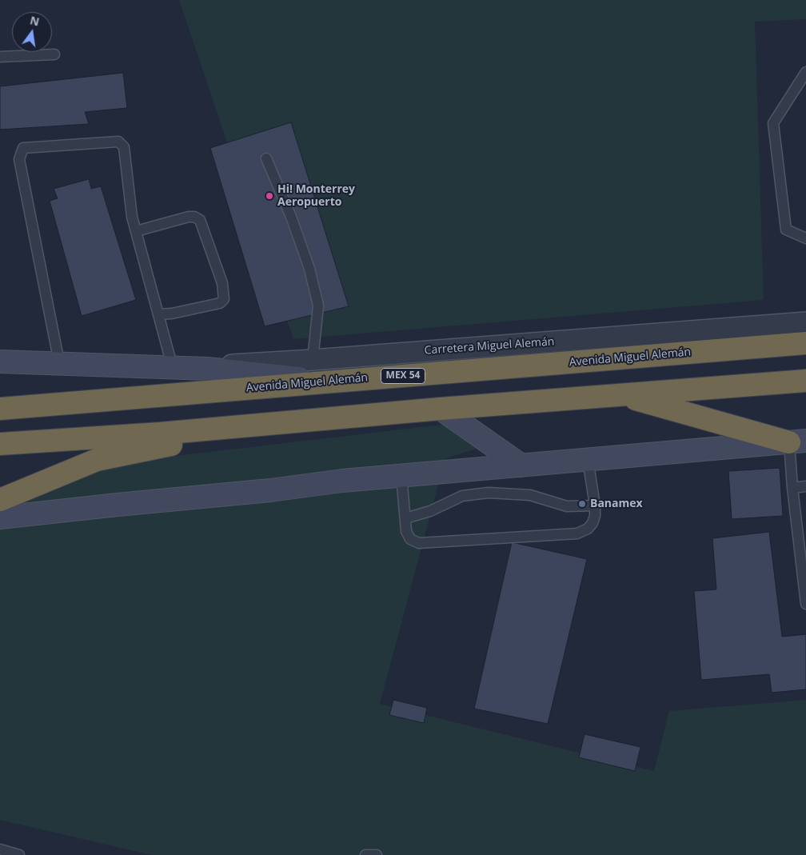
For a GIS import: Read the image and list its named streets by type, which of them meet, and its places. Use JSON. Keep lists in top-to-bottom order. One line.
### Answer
{"streets":{"highway":["Avenida Miguel Alemán","MEX 54"],"street":["Carretera Miguel Alemán"]},"places":["Hi! Monterrey Aeropuerto","Banamex"],"north":"top"}
